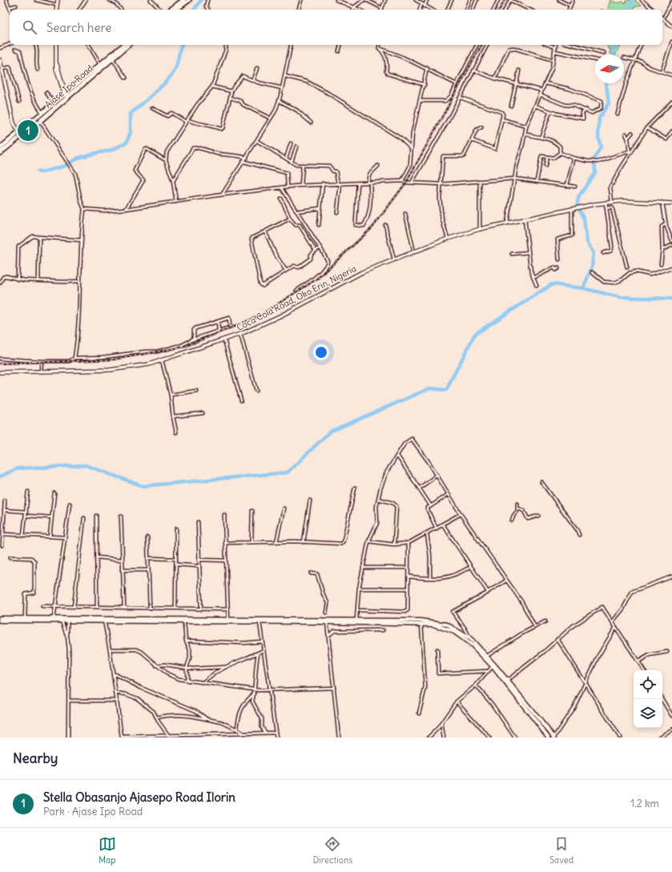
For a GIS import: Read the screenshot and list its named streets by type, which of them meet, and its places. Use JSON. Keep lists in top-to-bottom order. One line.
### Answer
{"streets":{"highway":["Ajase Ipo Road"],"street":["Coca Cola Road, Oko Erin, Nigeria"]},"north":"left","page":{"search":"Search here","pins":"1","heading":"Nearby","list":[{"mark":"1","name":"Stella Obasanjo Ajasepo Road Ilorin","note":"Park · Ajase Ipo Road","value":"1.2 km"}],"nav":["Map","Directions","Saved"]}}
